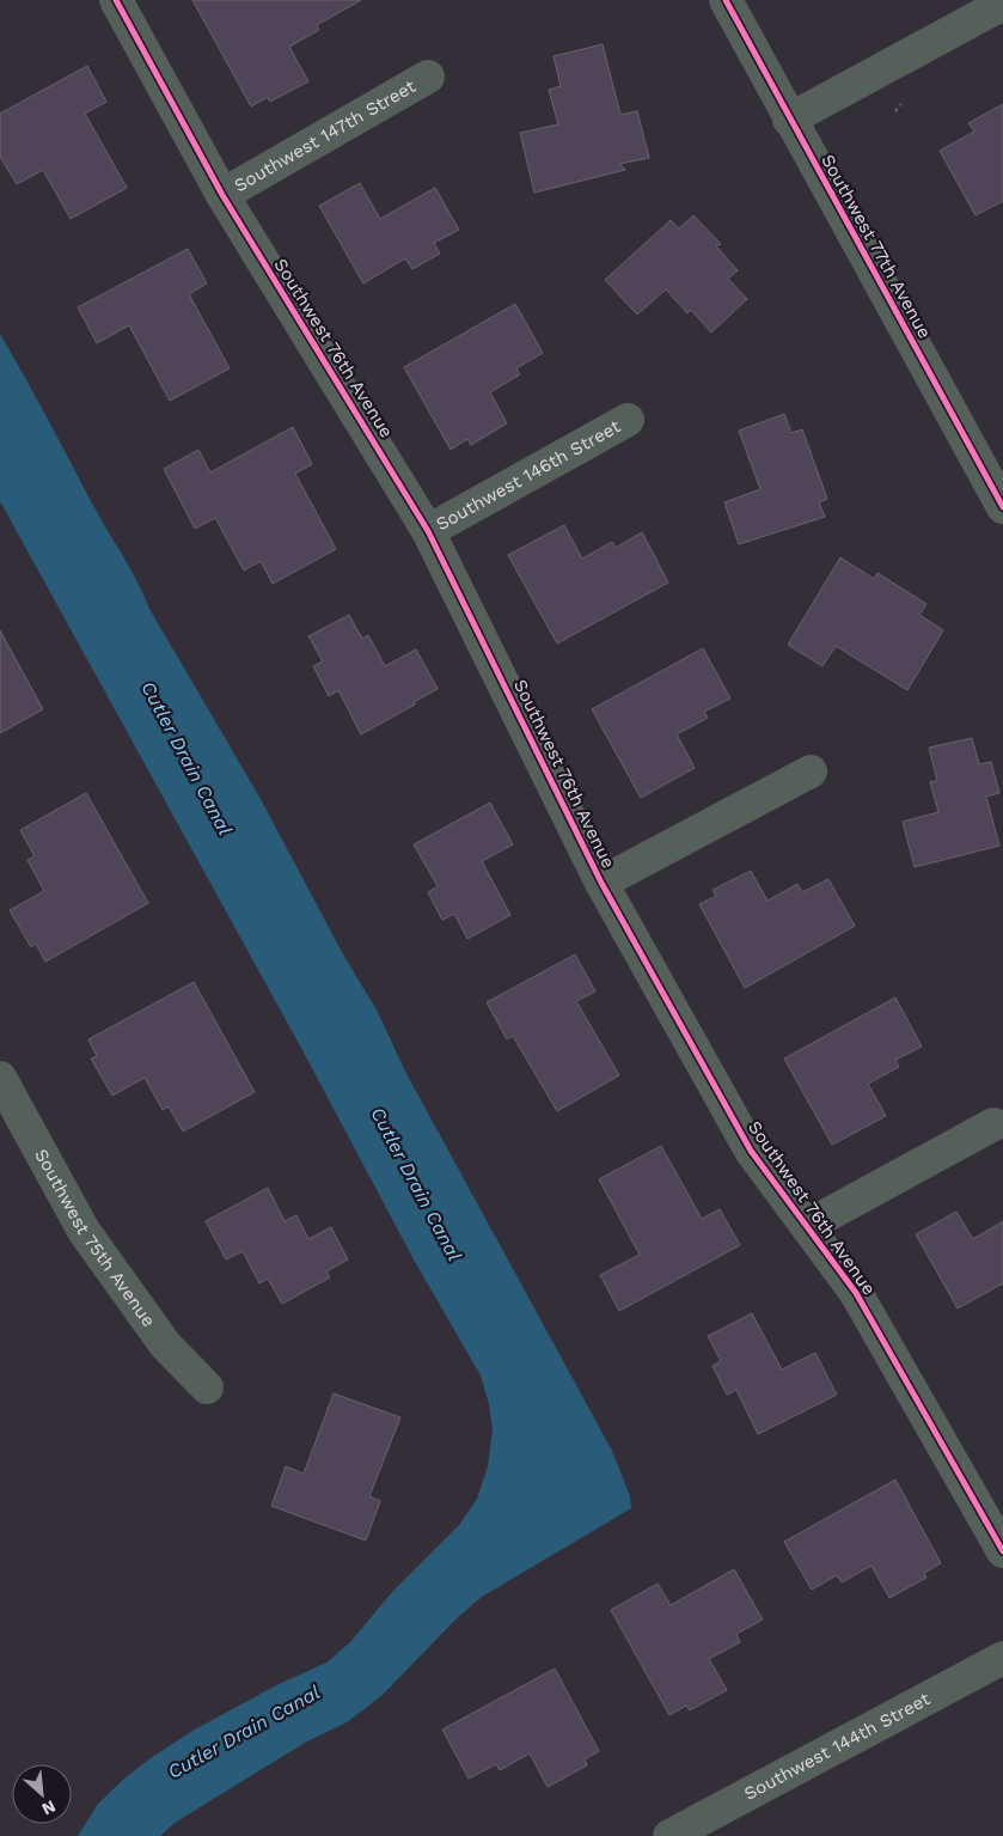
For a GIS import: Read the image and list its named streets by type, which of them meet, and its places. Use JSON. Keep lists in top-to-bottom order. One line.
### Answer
{"streets":{"street":["Southwest 147th Street","Southwest 77th Avenue","Southwest 76th Avenue","Southwest 146th Street","Southwest 75th Avenue","Southwest 144th Street"]},"crossings":[["Southwest 147th Street","Southwest 76th Avenue"],["Southwest 76th Avenue","Southwest 146th Street"]],"water":["Cutler Drain Canal"],"north":"bottom right"}
